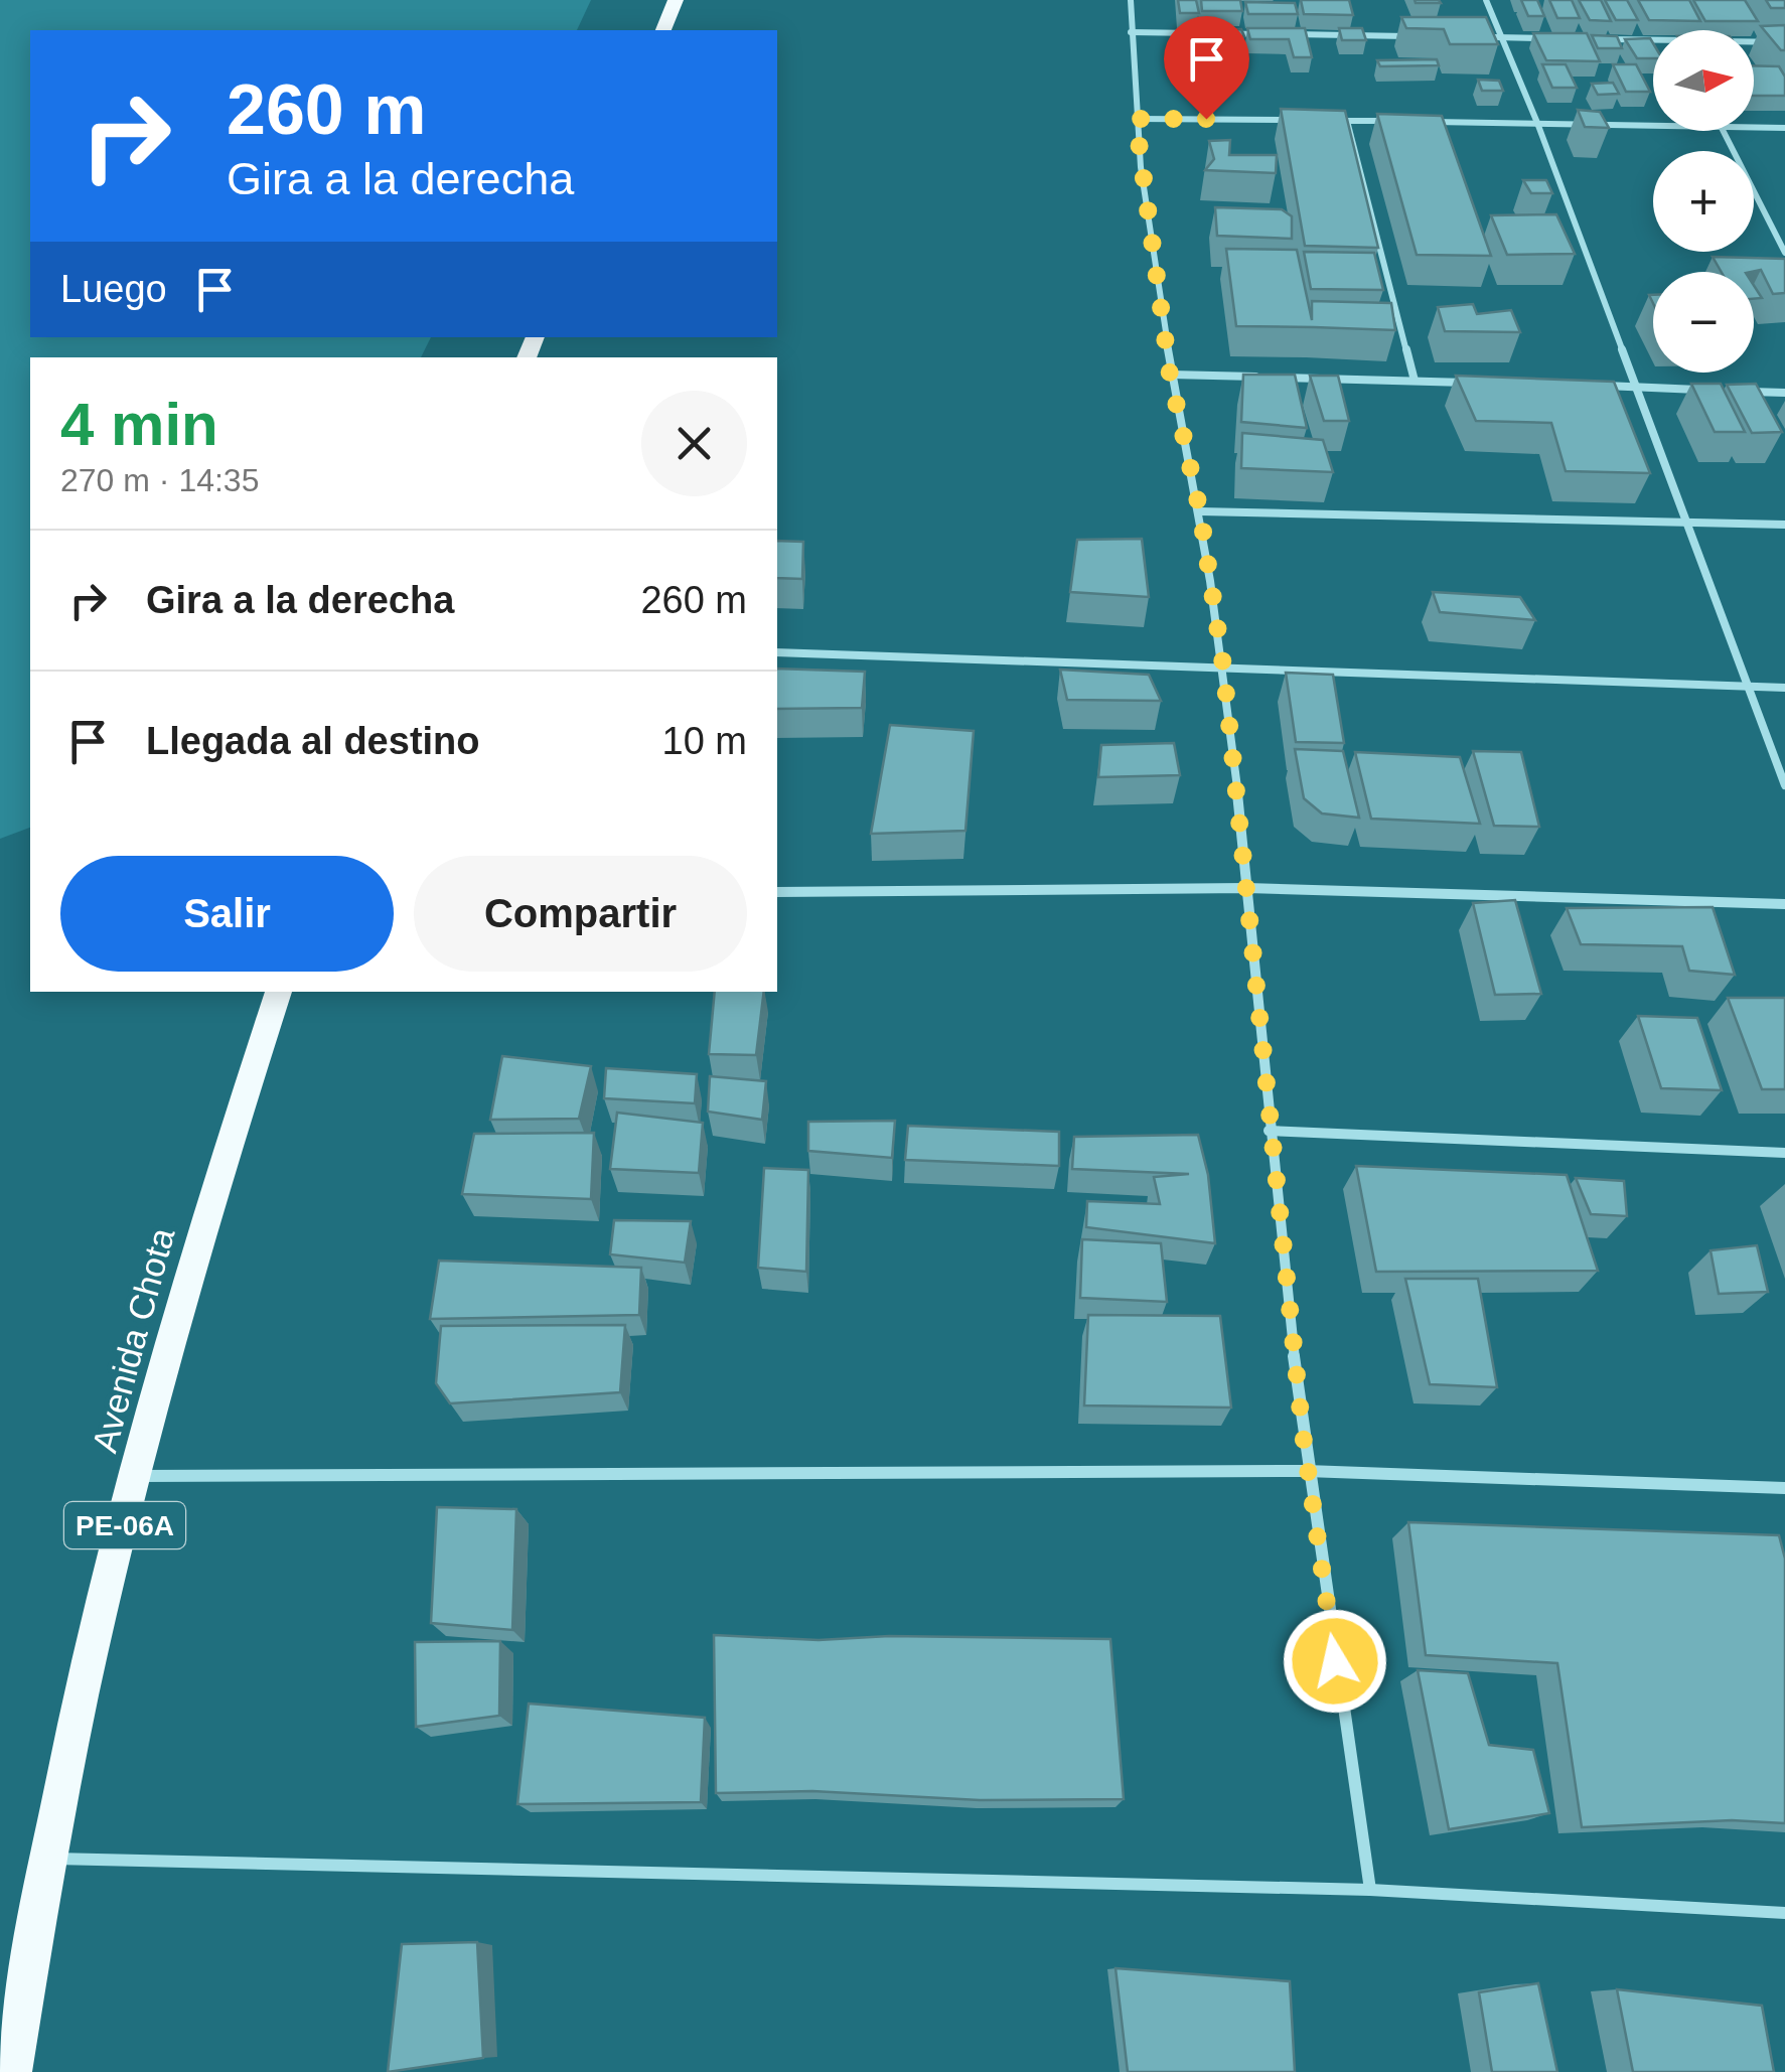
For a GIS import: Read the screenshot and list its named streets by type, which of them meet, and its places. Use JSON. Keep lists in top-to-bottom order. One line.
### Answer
{"streets":{"highway":["Avenida Chota","PE-06A"]},"north":"right","page":{"map_buttons":["+","−"],"turn":["260 m","Gira a la derecha"],"then":"Luego","heading":["4 min","270 m · 14:35"],"list":[{"name":"Gira a la derecha","value":"260 m"},{"name":"Llegada al destino","value":"10 m"}],"buttons":["Salir","Compartir"]}}
